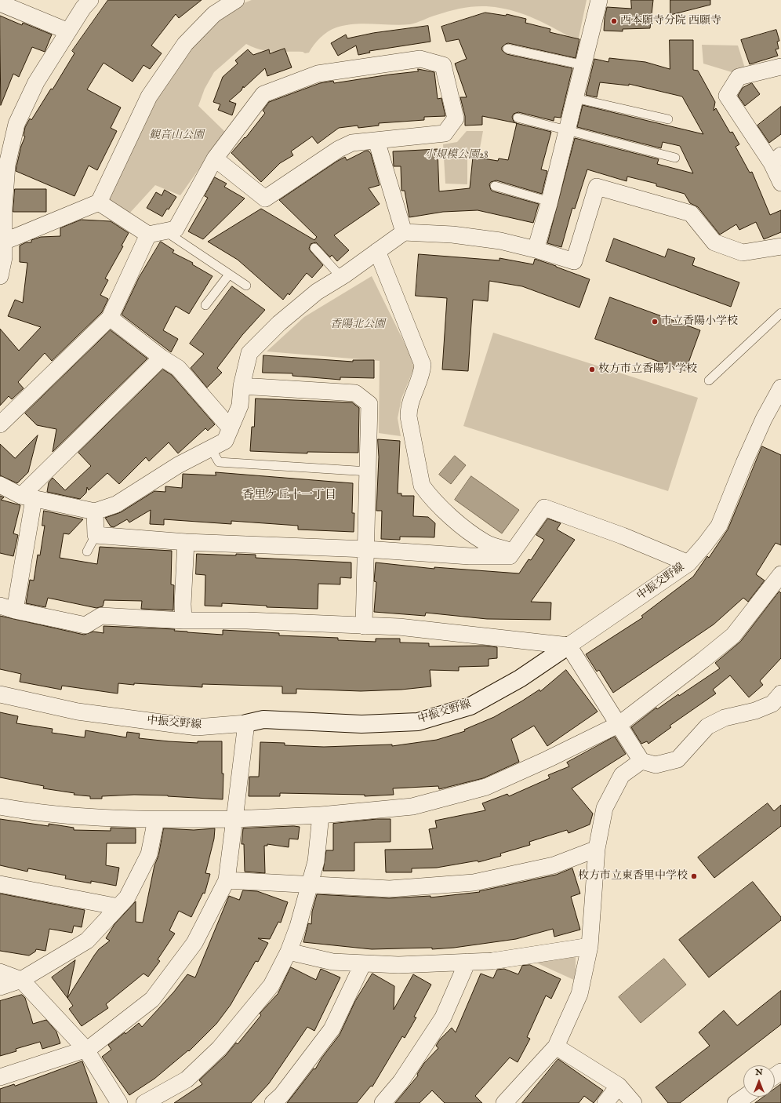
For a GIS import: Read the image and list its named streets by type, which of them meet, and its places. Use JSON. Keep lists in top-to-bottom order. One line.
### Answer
{"streets":{"street":["中振交野線"]},"districts":["香里ケ丘十一丁目"],"parks":["観音山公園","小規模公園28","香陽北公園"],"places":["西本願寺分院 西願寺","市立香陽小学校","枚方市立香陽小学校","枚方市立東香里中学校"],"north":"top"}
